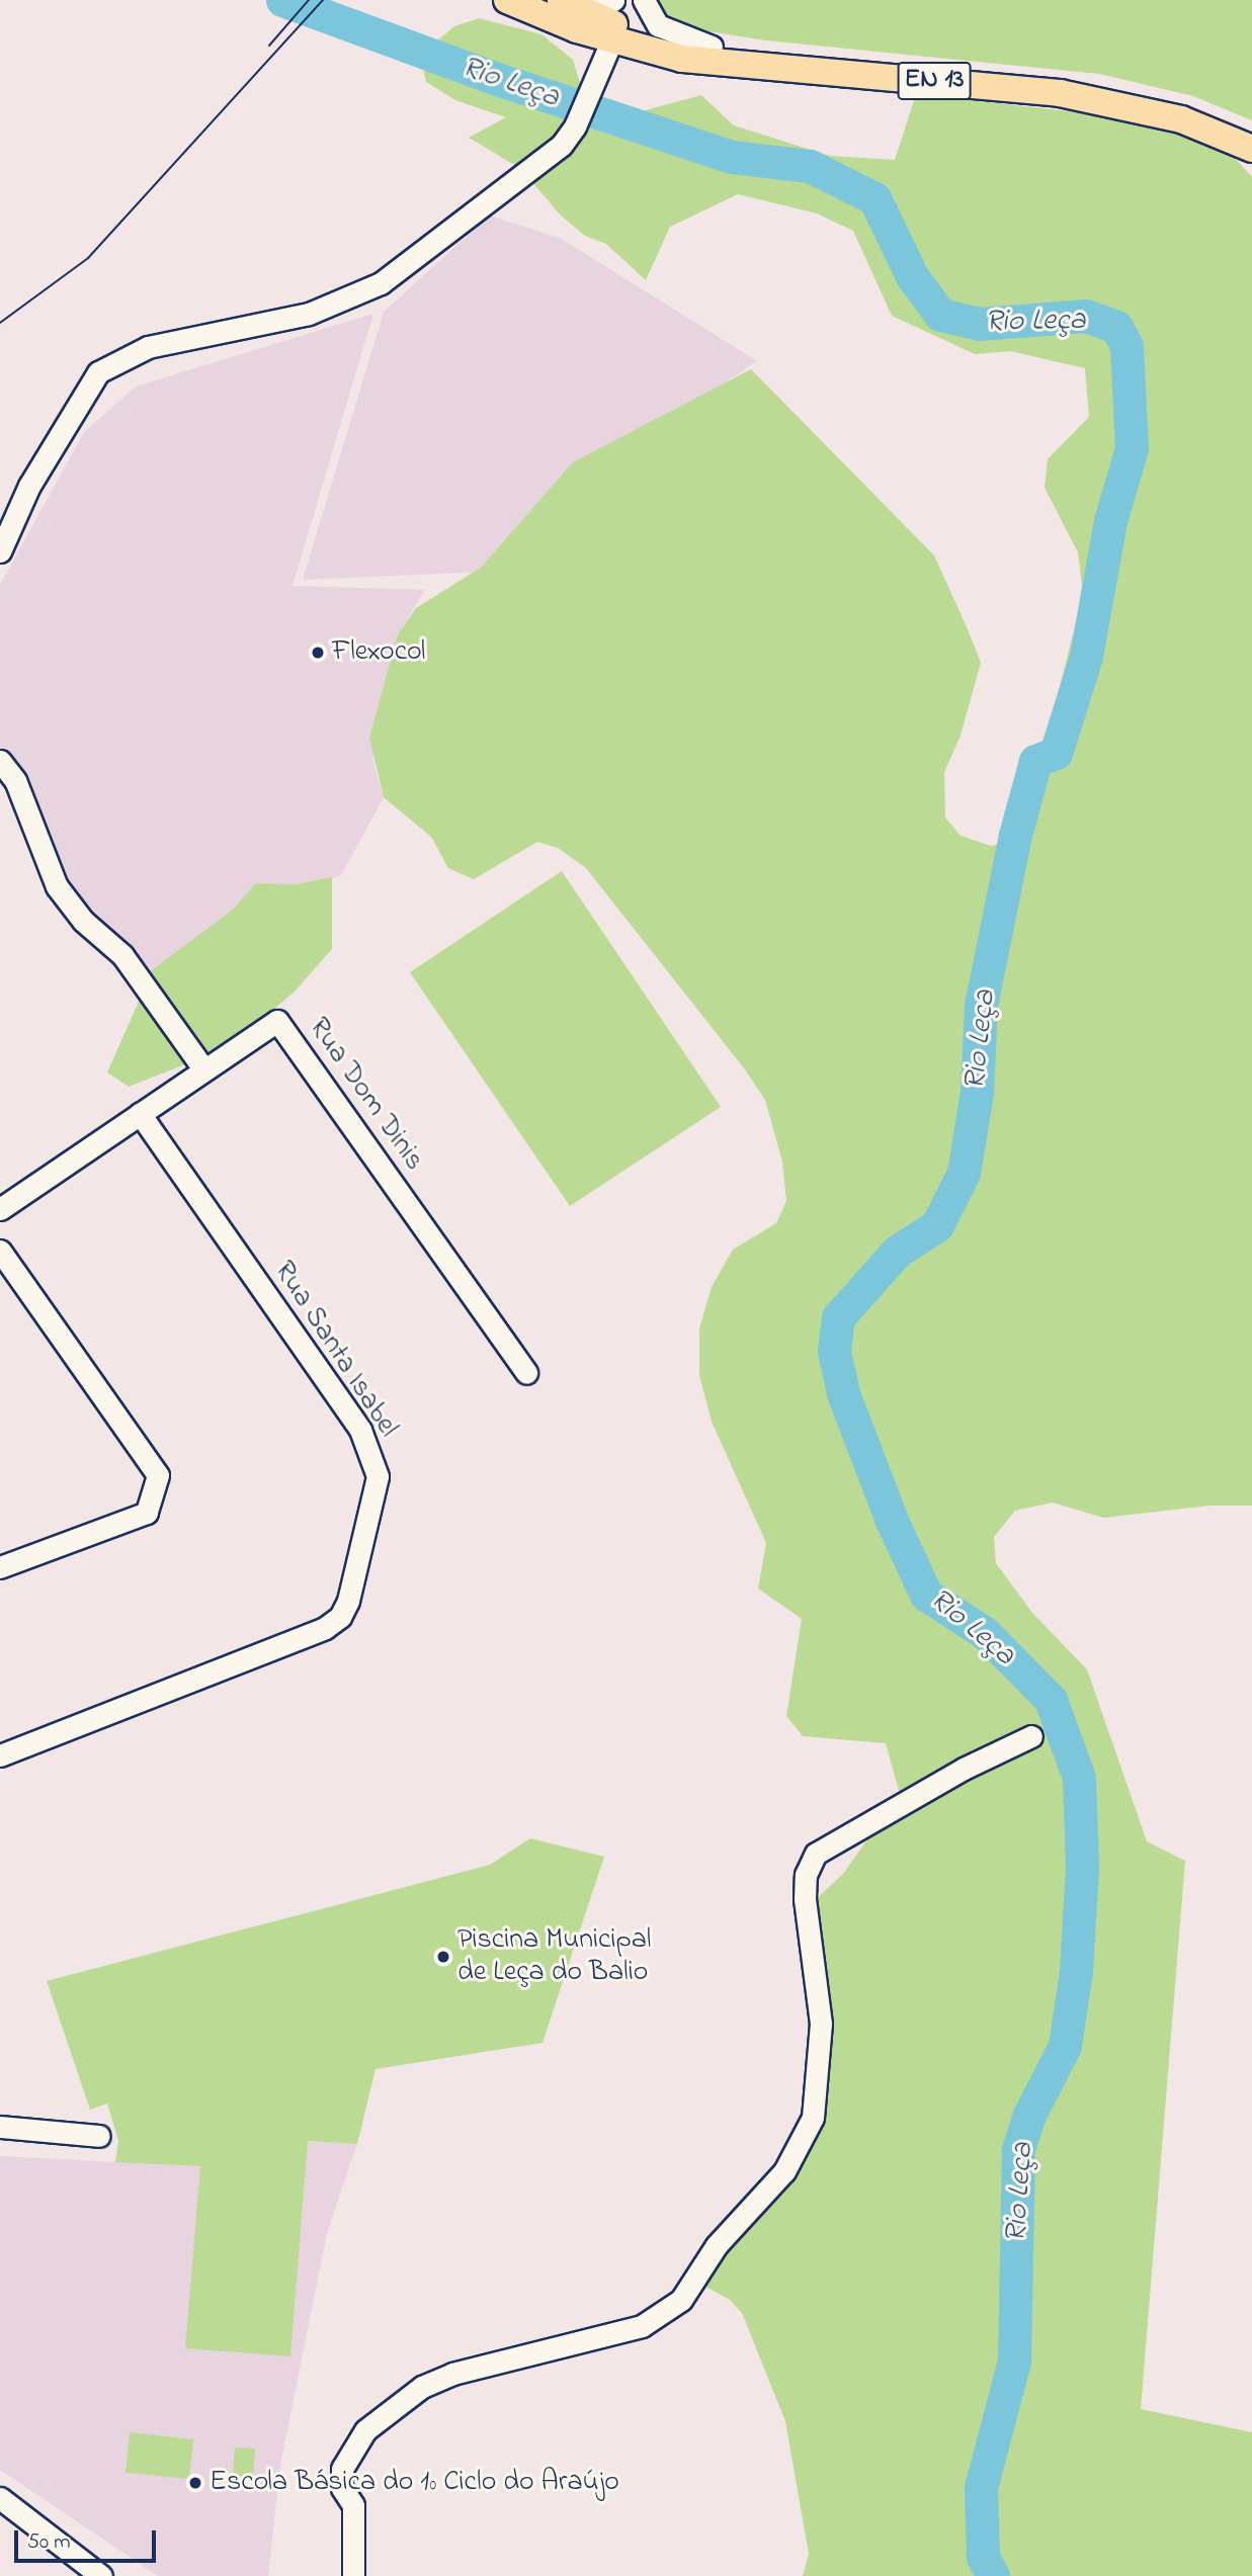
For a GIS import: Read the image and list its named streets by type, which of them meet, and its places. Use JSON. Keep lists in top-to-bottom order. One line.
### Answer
{"streets":{"main road":["EN 13"],"street":["Rua Dom Dinis","Rua Santa Isabel"]},"crossings":[["Rua Dom Dinis","Rua Santa Isabel"]],"water":["Rio Leça"],"places":["Flexocol","Piscina Municipal de Leça do Balio","Escola Básica do 1º Ciclo do Araújo"],"scale_bar":"50 m"}
